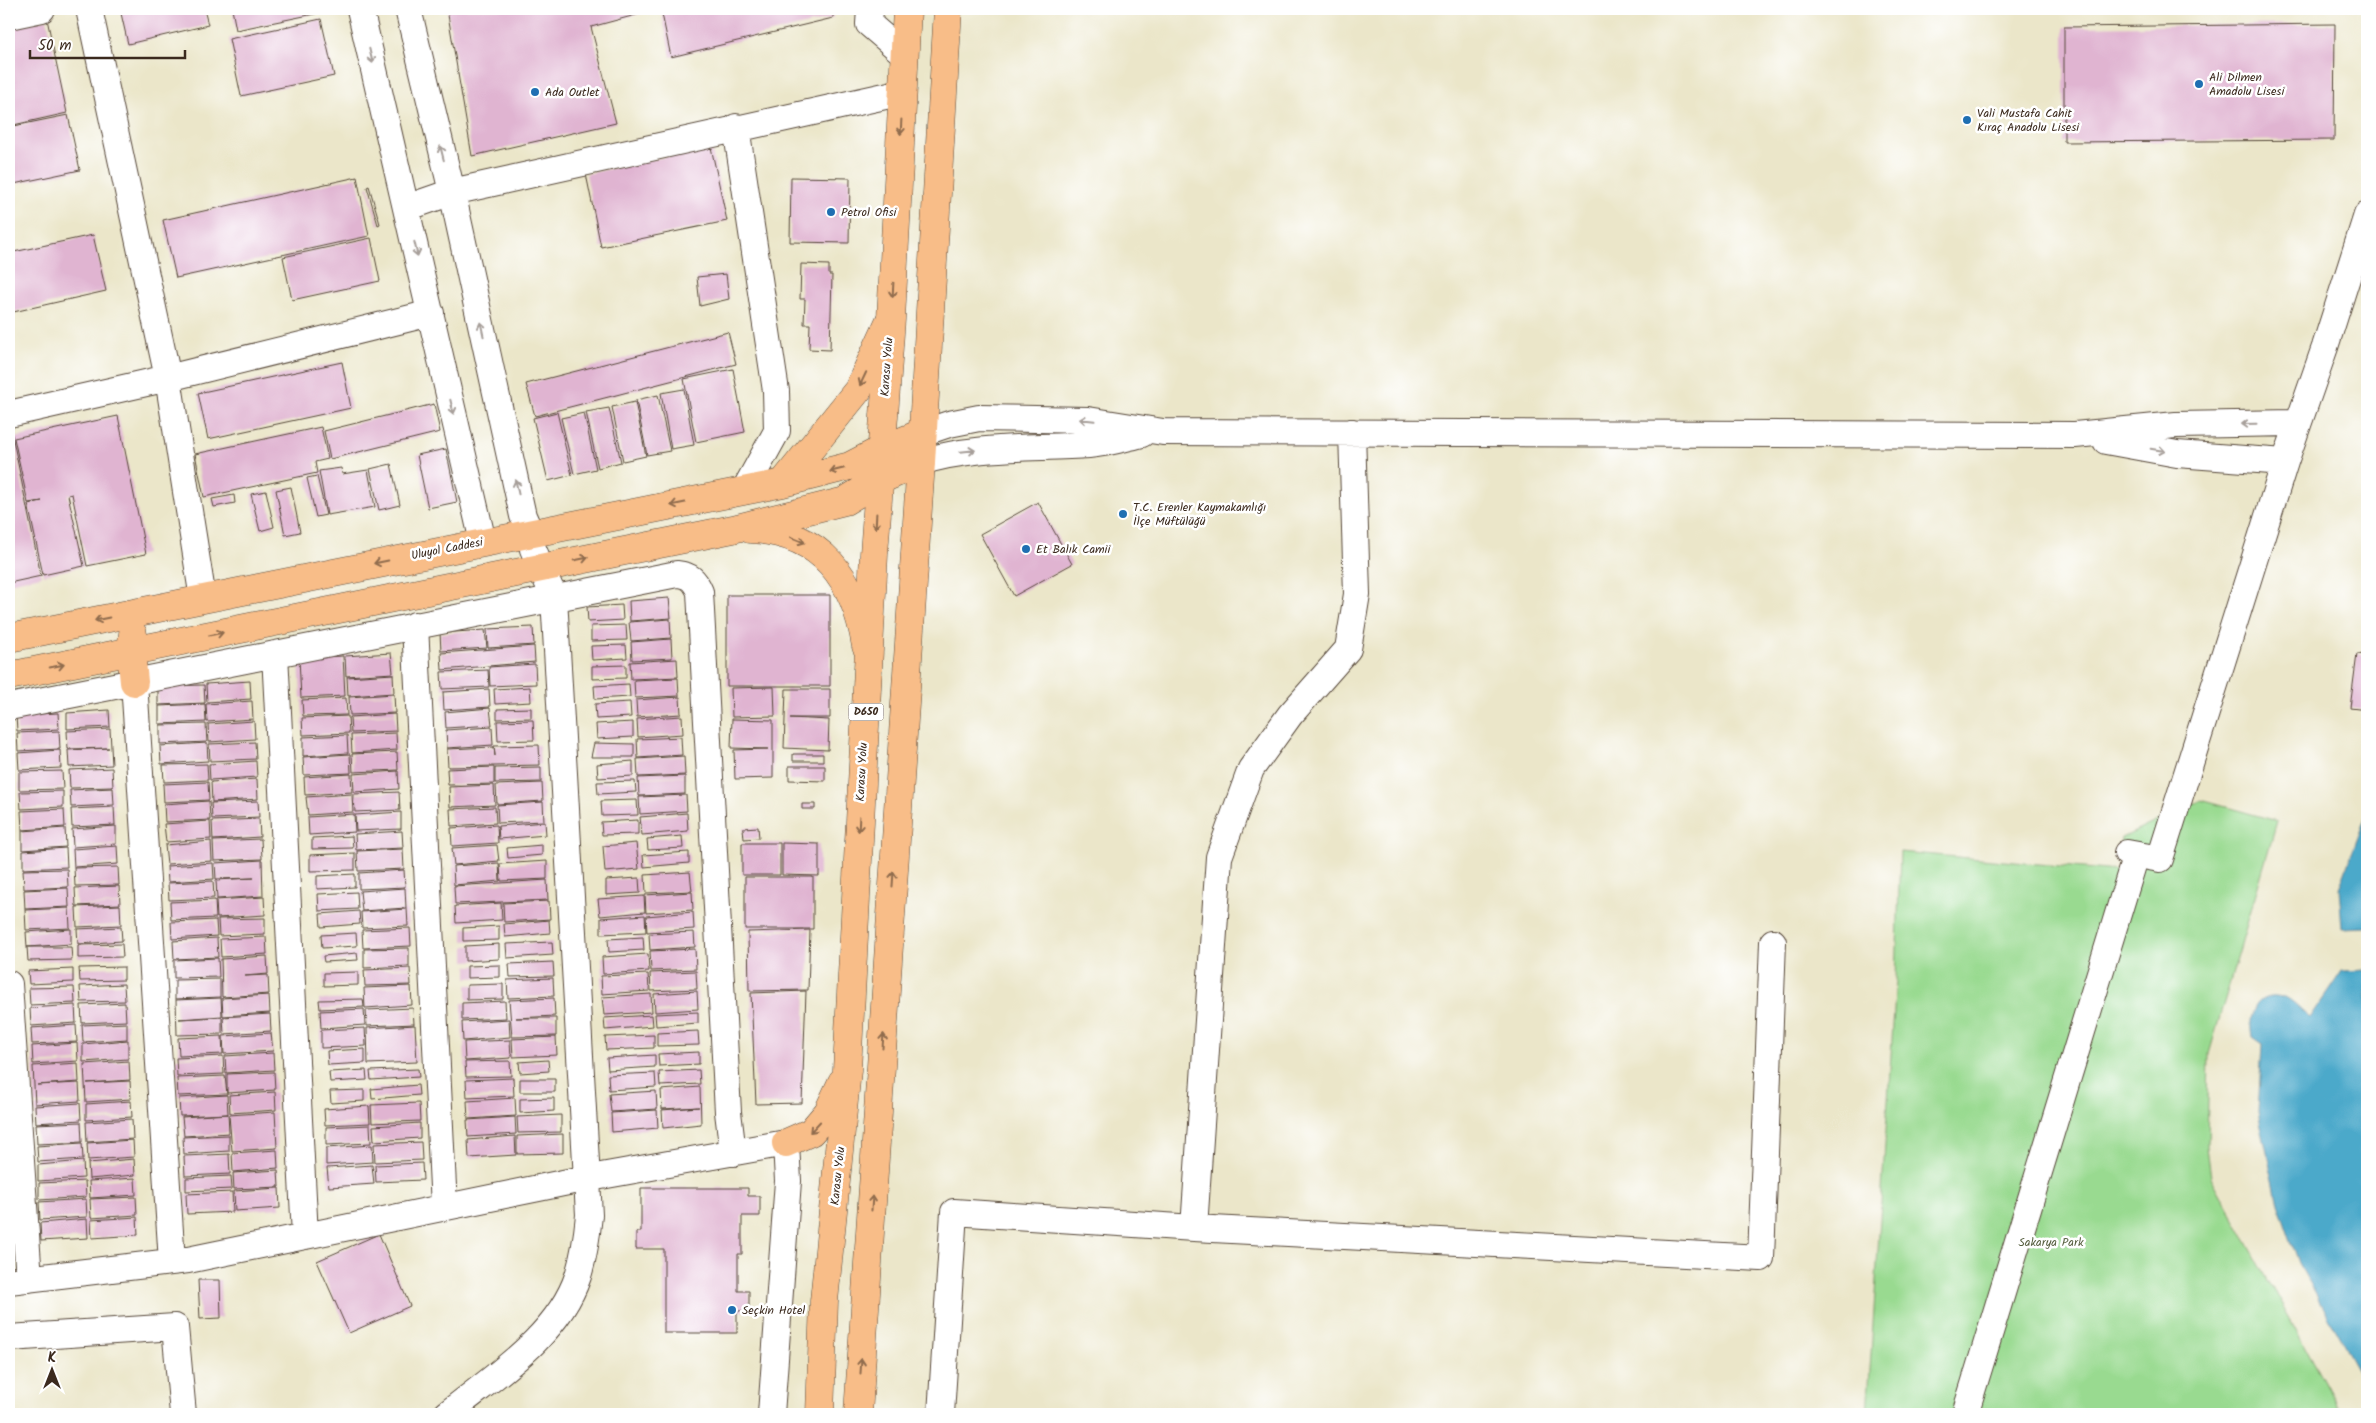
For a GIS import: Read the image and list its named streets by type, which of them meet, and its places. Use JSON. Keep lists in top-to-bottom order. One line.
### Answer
{"streets":{"main road":["Karasu Yolu","Uluyol Caddesi","D650"]},"crossings":[["Karasu Yolu","Uluyol Caddesi"]],"parks":["Sakarya Park"],"places":["Ali Dilmen Amadolu Lisesi","Ada Outlet","Vali Mustafa Cahit Kıraç Anadolu Lisesi","Petrol Ofisi","T.C. Erenler Kaymakamlığı İlçe Müftülüğü","Et Balık Camii","Seçkin Hotel"],"scale_bar":"50 m","north":"top"}
